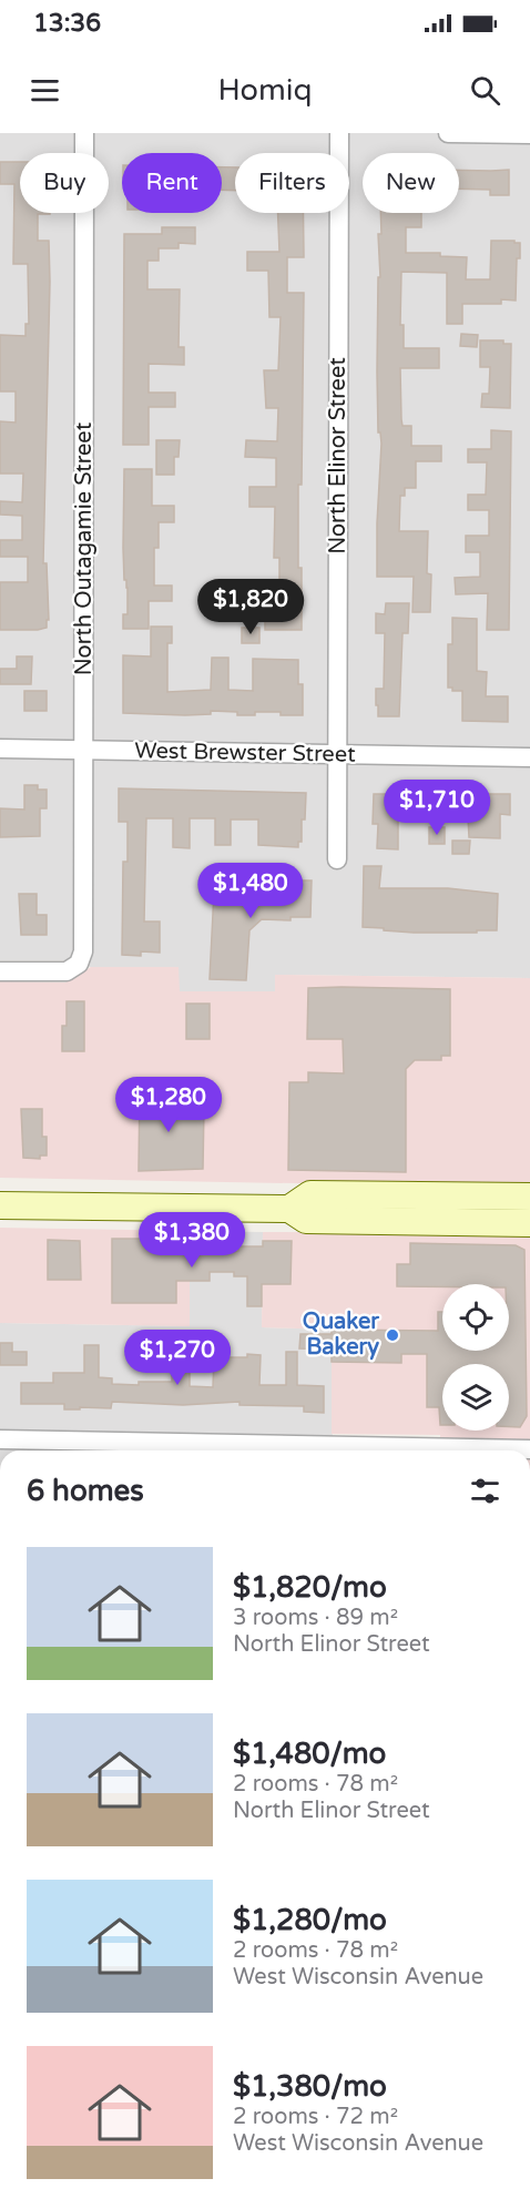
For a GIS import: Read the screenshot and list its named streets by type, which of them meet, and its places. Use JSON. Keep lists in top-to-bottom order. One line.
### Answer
{"streets":{"street":["North Elinor Street","North Outagamie Street","West Brewster Street"]},"crossings":[["North Elinor Street","West Brewster Street"],["North Outagamie Street","West Brewster Street"]],"places":["Quaker Bakery"],"page":{"status":"13:36","header":"Homiq","chip":["Buy","Rent","Filters","New"],"price":["$1,820","$1,710","$1,480","$1,280","$1,380","$1,270"],"heading":"6 homes","list":[{"name":"$1,820/mo","note":"3 rooms · 89 m² · North Elinor Street"},{"name":"$1,480/mo","note":"2 rooms · 78 m² · North Elinor Street"},{"name":"$1,280/mo","note":"2 rooms · 78 m² · West Wisconsin Avenue"},{"name":"$1,380/mo","note":"2 rooms · 72 m² · West Wisconsin Avenue"}]}}
